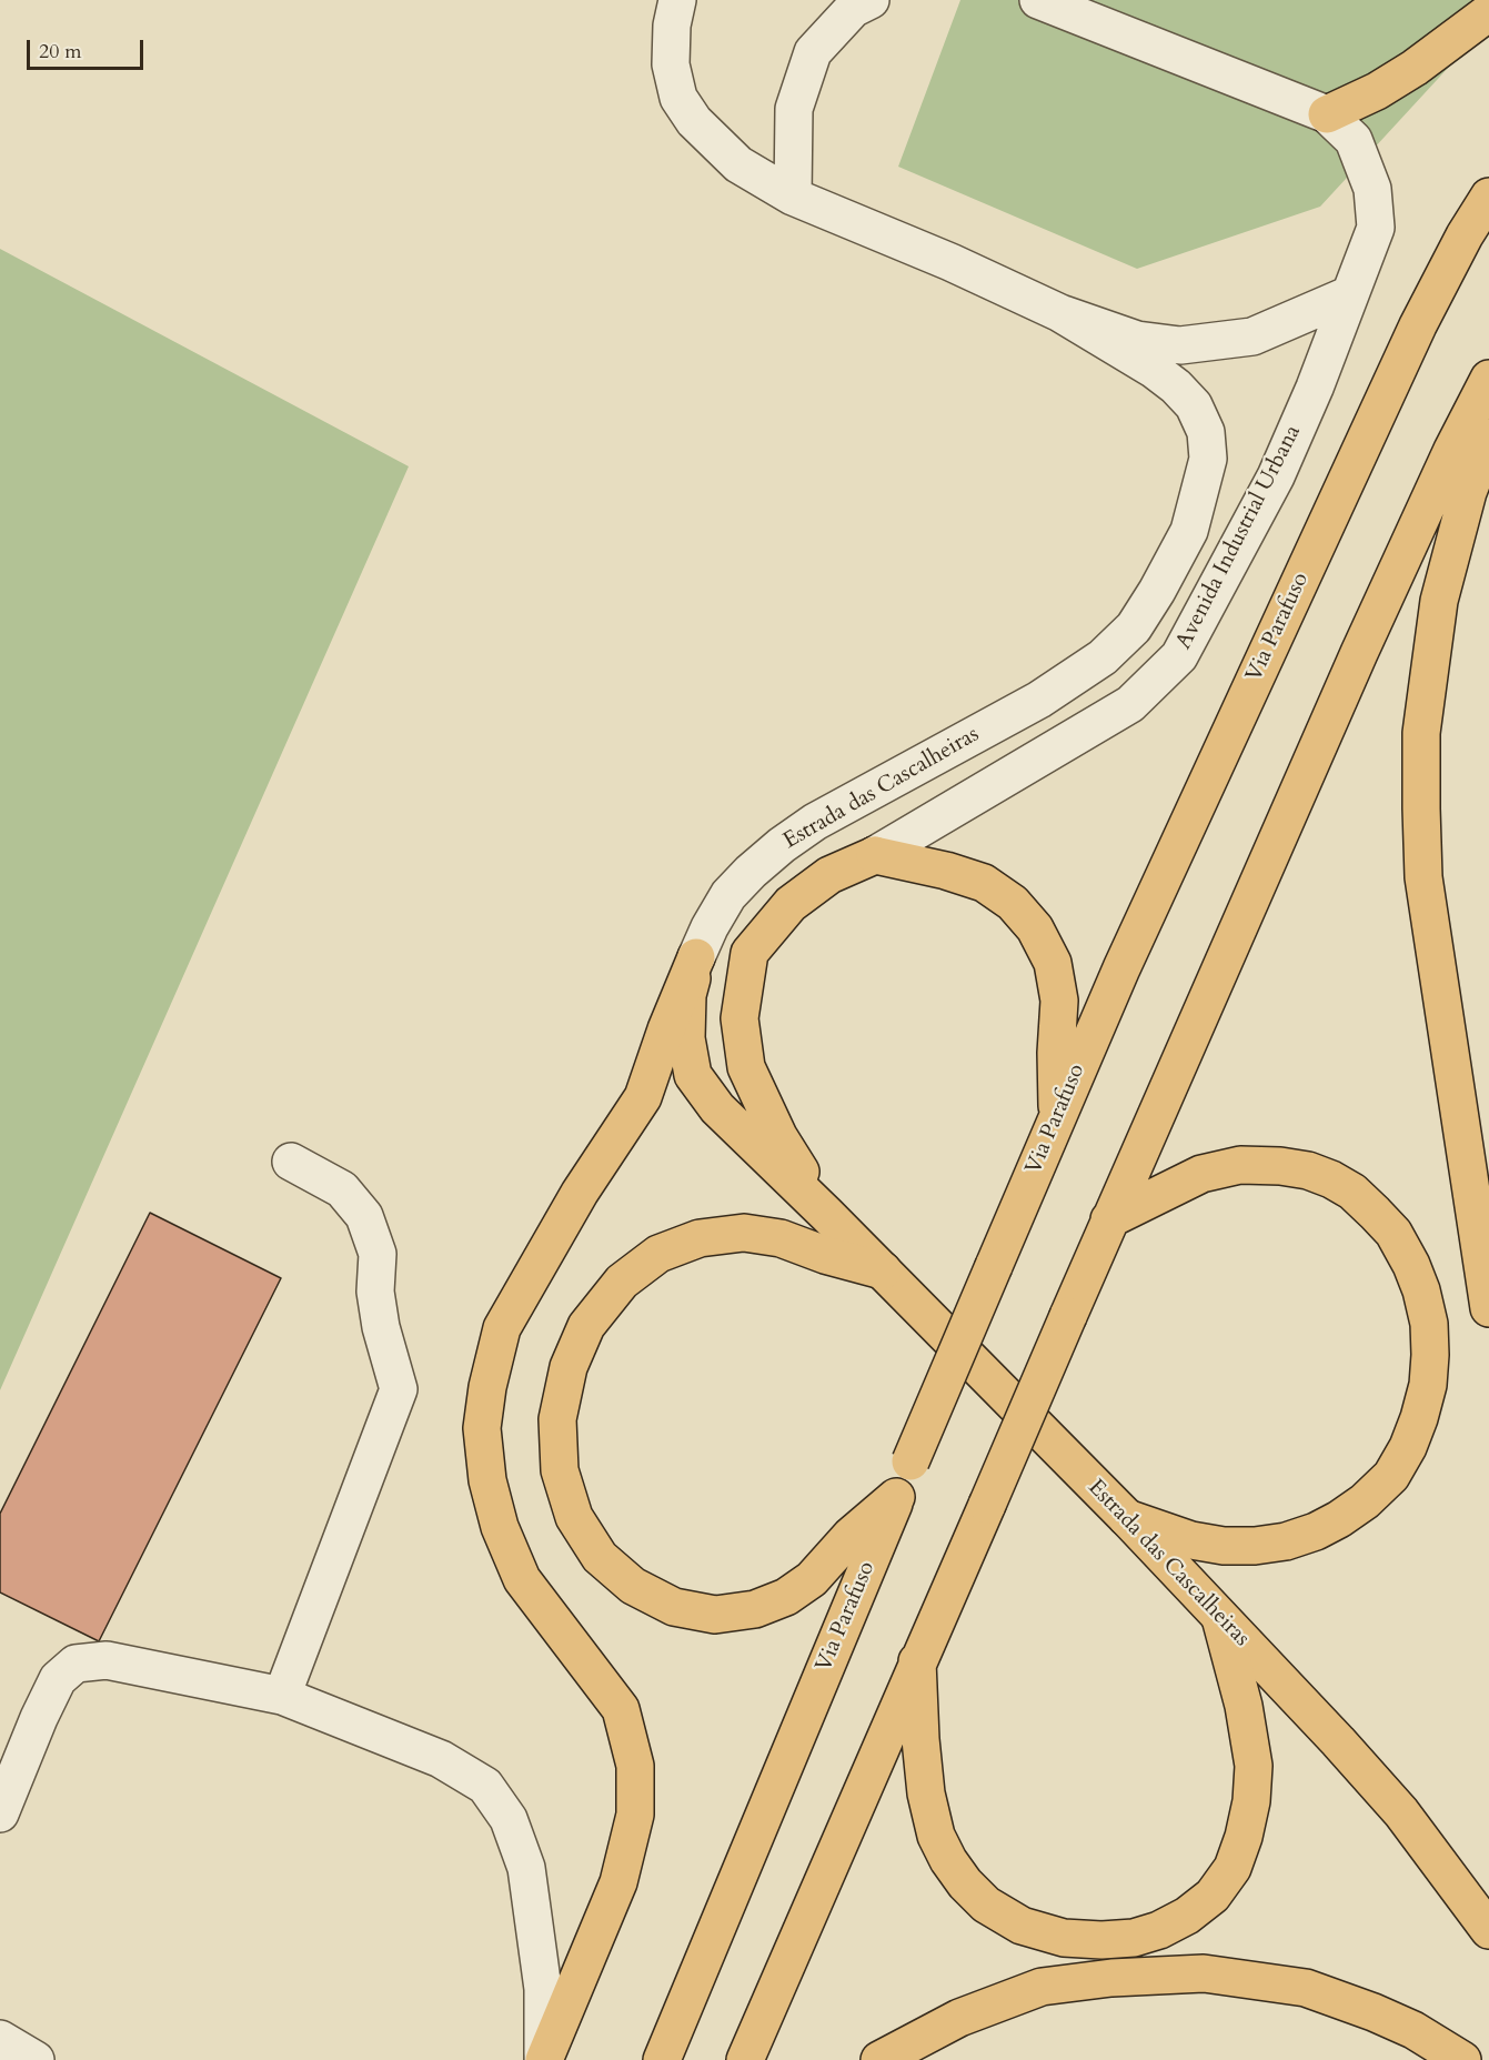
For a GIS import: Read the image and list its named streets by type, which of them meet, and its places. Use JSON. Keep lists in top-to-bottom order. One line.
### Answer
{"streets":{"main road":["Via Parafuso","Estrada das Cascalheiras"],"street":["Avenida Industrial Urbana"]},"crossings":[["Avenida Industrial Urbana","Estrada das Cascalheiras"]],"scale_bar":"20 m"}
